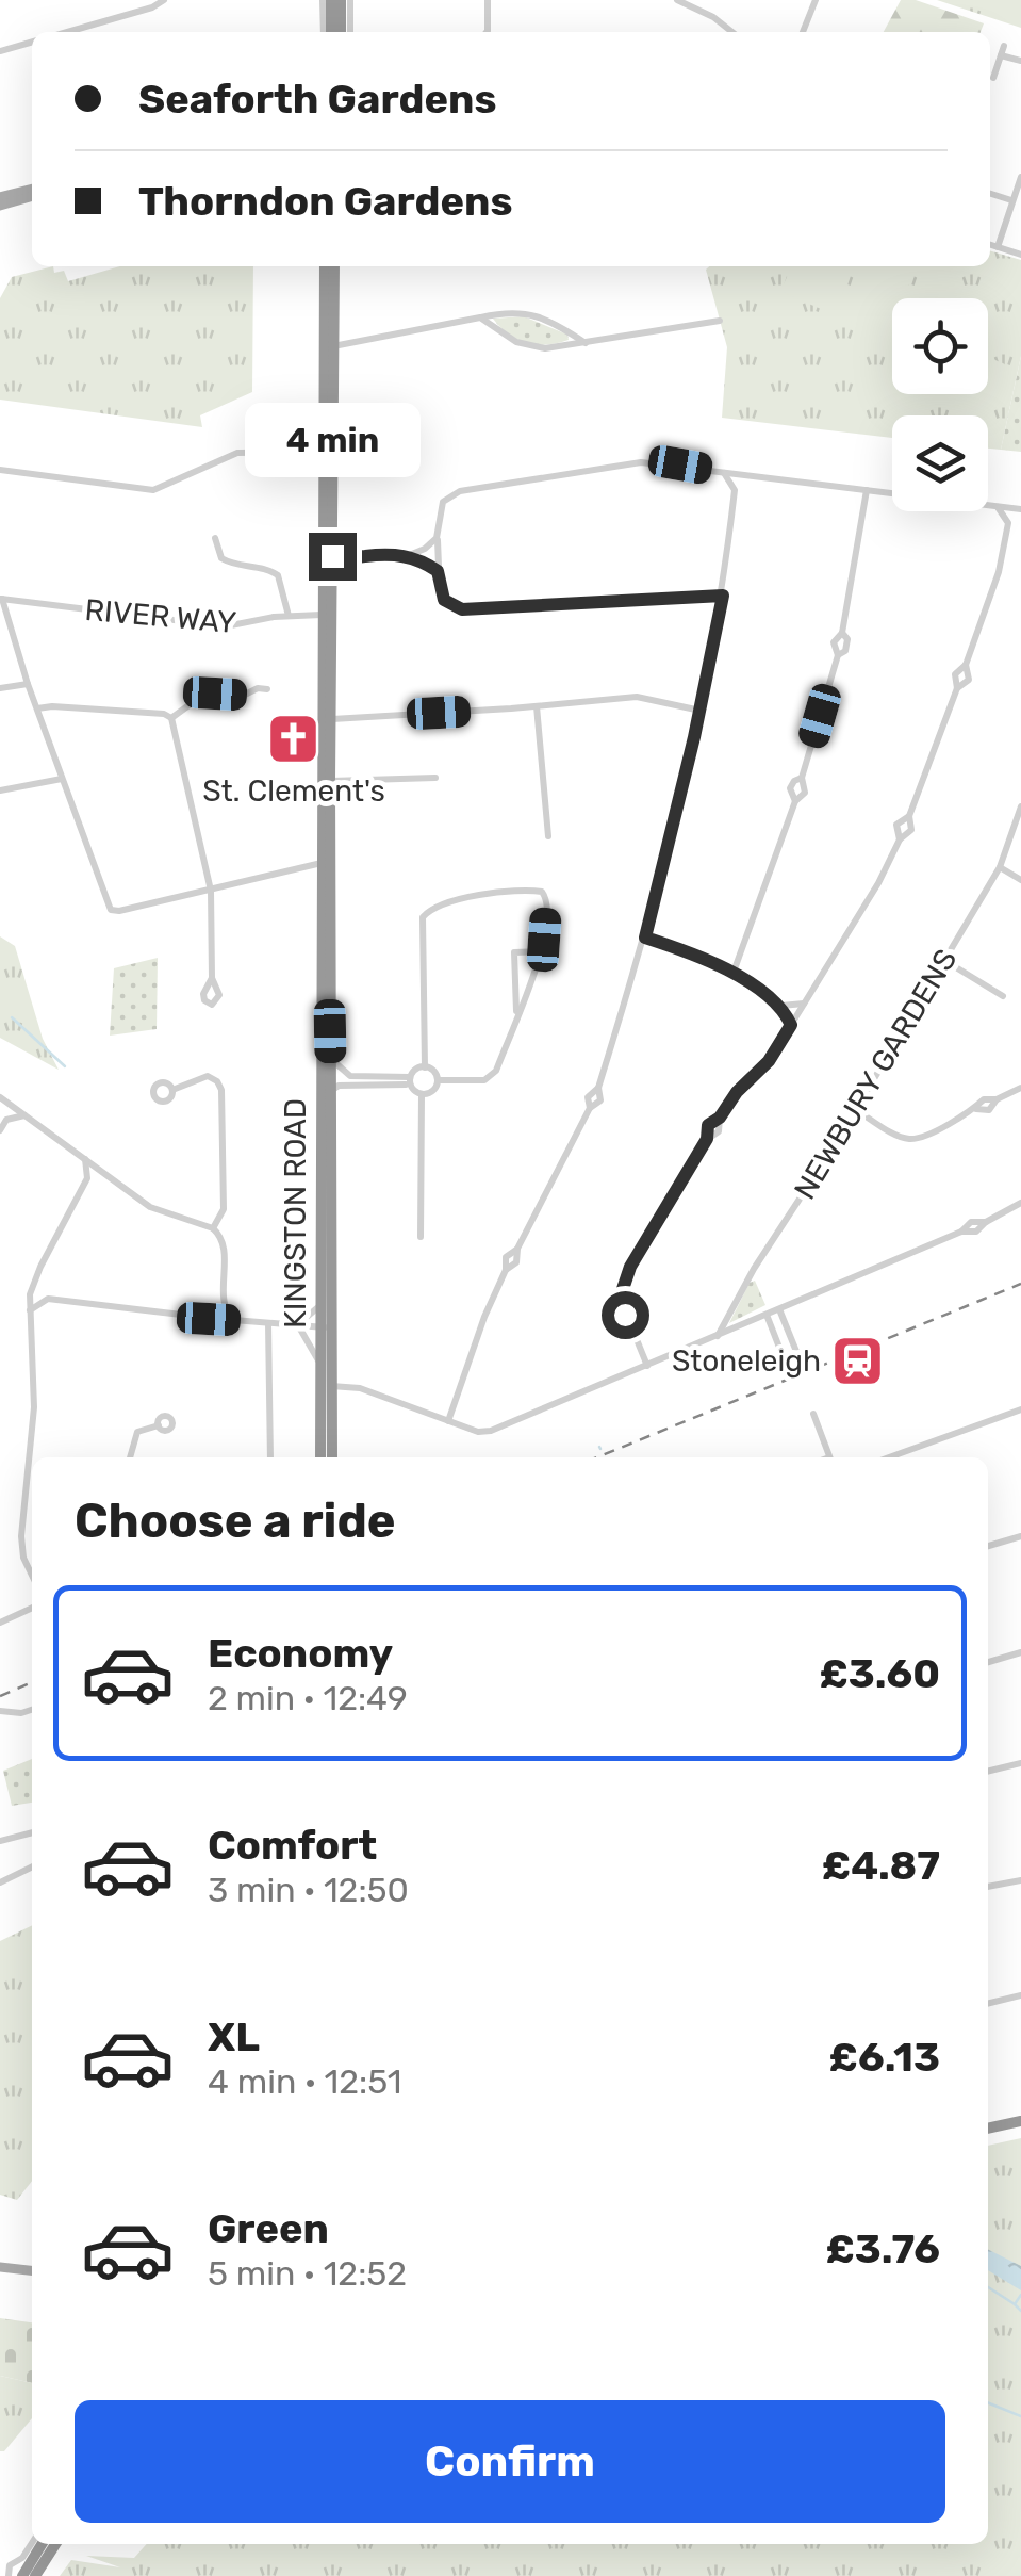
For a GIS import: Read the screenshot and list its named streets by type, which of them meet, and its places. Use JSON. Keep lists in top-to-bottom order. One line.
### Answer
{"streets":{"highway":["KINGSTON ROAD"],"street":["RIVER WAY","NEWBURY GARDENS"]},"crossings":[["RIVER WAY","KINGSTON ROAD"]],"places":{"church":["St. Clement's"],"station":["Stoneleigh"]},"page":{"banner":["Seaforth Gardens","Thorndon Gardens"],"bubble":"4 min","heading":"Choose a ride","list":[{"name":"Economy","note":"2 min · 12:49","value":"£3.60"},{"name":"Comfort","note":"3 min · 12:50","value":"£4.87"},{"name":"XL","note":"4 min · 12:51","value":"£6.13"},{"name":"Green","note":"5 min · 12:52","value":"£3.76"}],"buttons":"Confirm"}}
